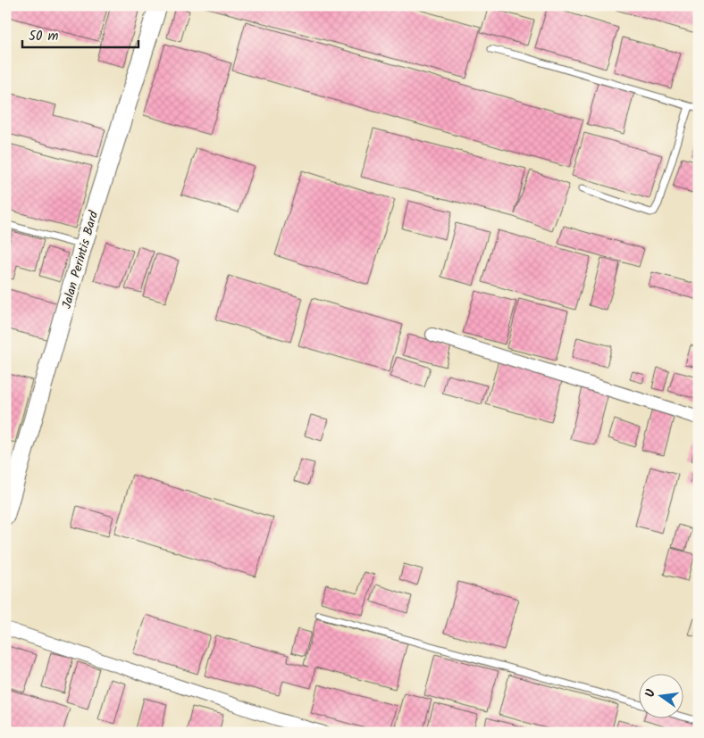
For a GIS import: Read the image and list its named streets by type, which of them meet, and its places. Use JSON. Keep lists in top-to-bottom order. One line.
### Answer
{"streets":{"street":["Jalan Perintis Bard"]},"scale_bar":"50 m","north":"left"}
